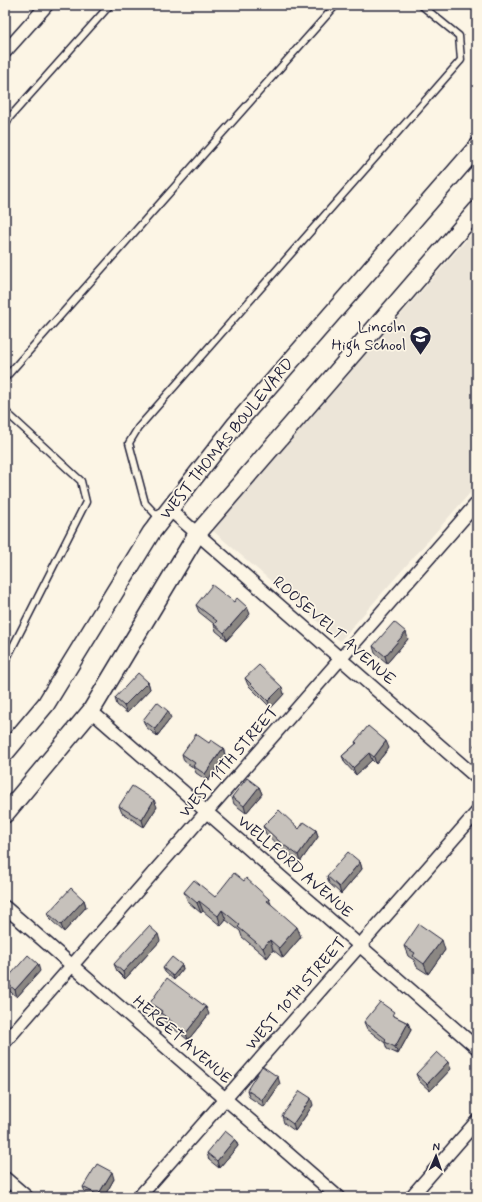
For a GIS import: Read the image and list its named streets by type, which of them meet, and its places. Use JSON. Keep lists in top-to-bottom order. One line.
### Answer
{"streets":{"street":["WEST THOMAS BOULEVARD","ROOSEVELT AVENUE","WEST 11TH STREET","WELLFORD AVENUE","WEST 10TH STREET","HERGET AVENUE"]},"crossings":[["WEST THOMAS BOULEVARD","ROOSEVELT AVENUE"],["ROOSEVELT AVENUE","WEST 11TH STREET"],["WEST 11TH STREET","WELLFORD AVENUE"],["WEST 11TH STREET","HERGET AVENUE"],["WELLFORD AVENUE","WEST 10TH STREET"],["WEST 10TH STREET","HERGET AVENUE"]],"places":{"school or university":["Lincoln High School"]},"north":"top"}
